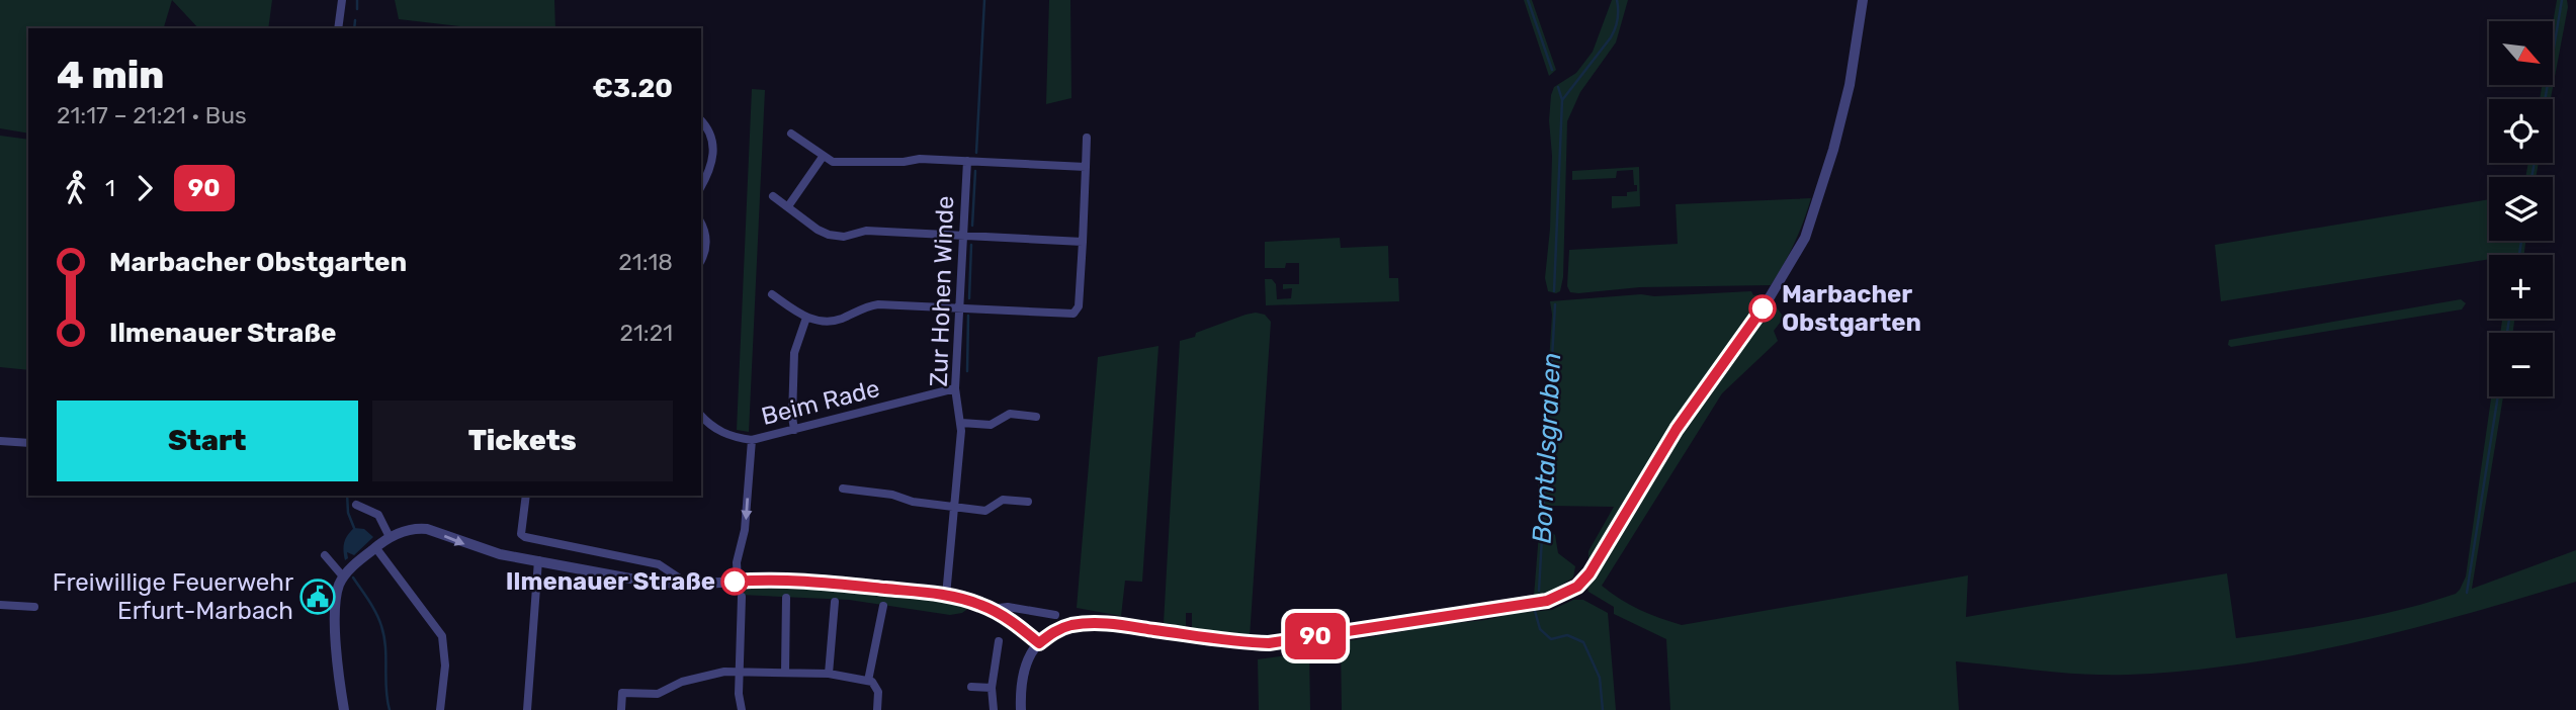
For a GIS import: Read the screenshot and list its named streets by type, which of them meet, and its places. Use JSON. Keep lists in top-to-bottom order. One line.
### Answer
{"streets":{"street":["Zur Hohen Winde","Beim Rade"]},"crossings":[["Zur Hohen Winde","Beim Rade"]],"one_way":["Beim Rade"],"water":["Borntalsgraben"],"places":{"other":["Marbacher Obstgarten","Ilmenauer Straße"],"public building":["Freiwillige Feuerwehr Erfurt-Marbach"]},"lines":["bus line 90"],"north":"bottom right","page":{"on_map":"90","map_buttons":["+","−"],"heading":["4 min","21:17 – 21:21 · Bus","€3.20"],"legs":["1","90"],"list":[{"name":"Marbacher Obstgarten","value":"21:18"},{"name":"Ilmenauer Straße","value":"21:21"}],"buttons":["Start","Tickets"]}}
